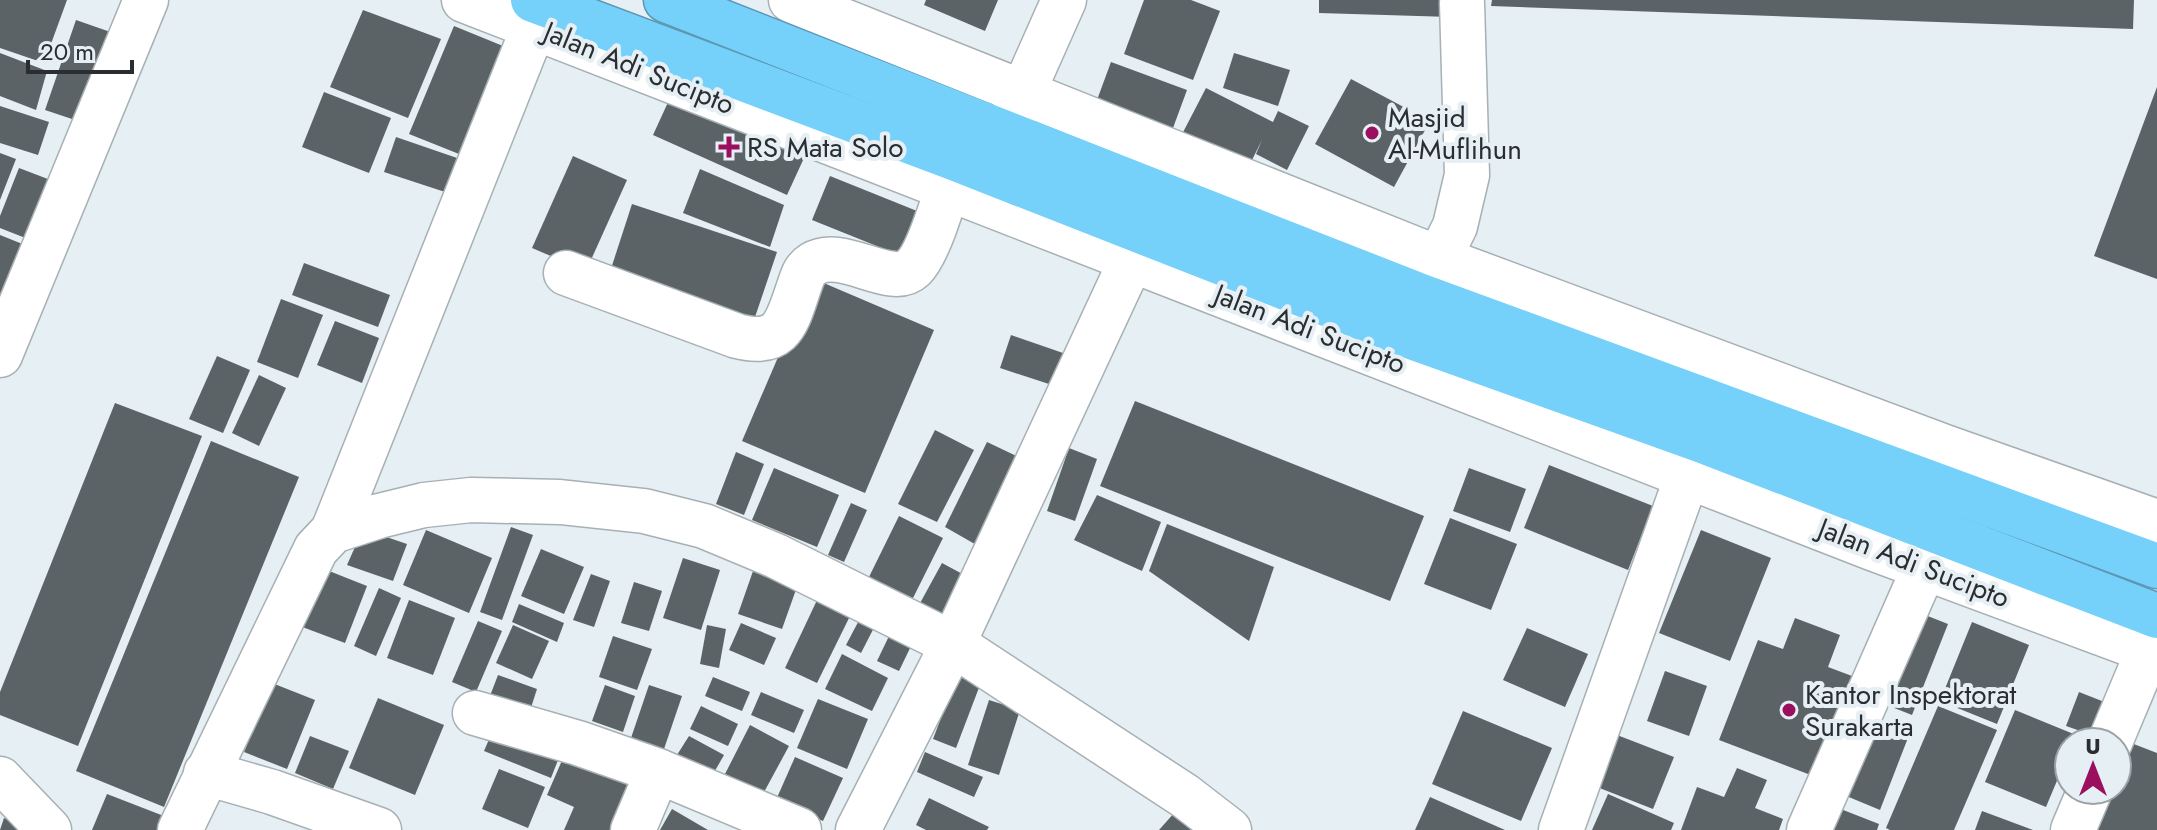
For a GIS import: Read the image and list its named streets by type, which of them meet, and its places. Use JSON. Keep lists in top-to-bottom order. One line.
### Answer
{"streets":{"highway":["Jalan Adi Sucipto"]},"places":{"other":["Masjid Al-Muflihun","Kantor Inspektorat Surakarta"],"health":["RS Mata Solo"]},"scale_bar":"20 m","north":"top"}
